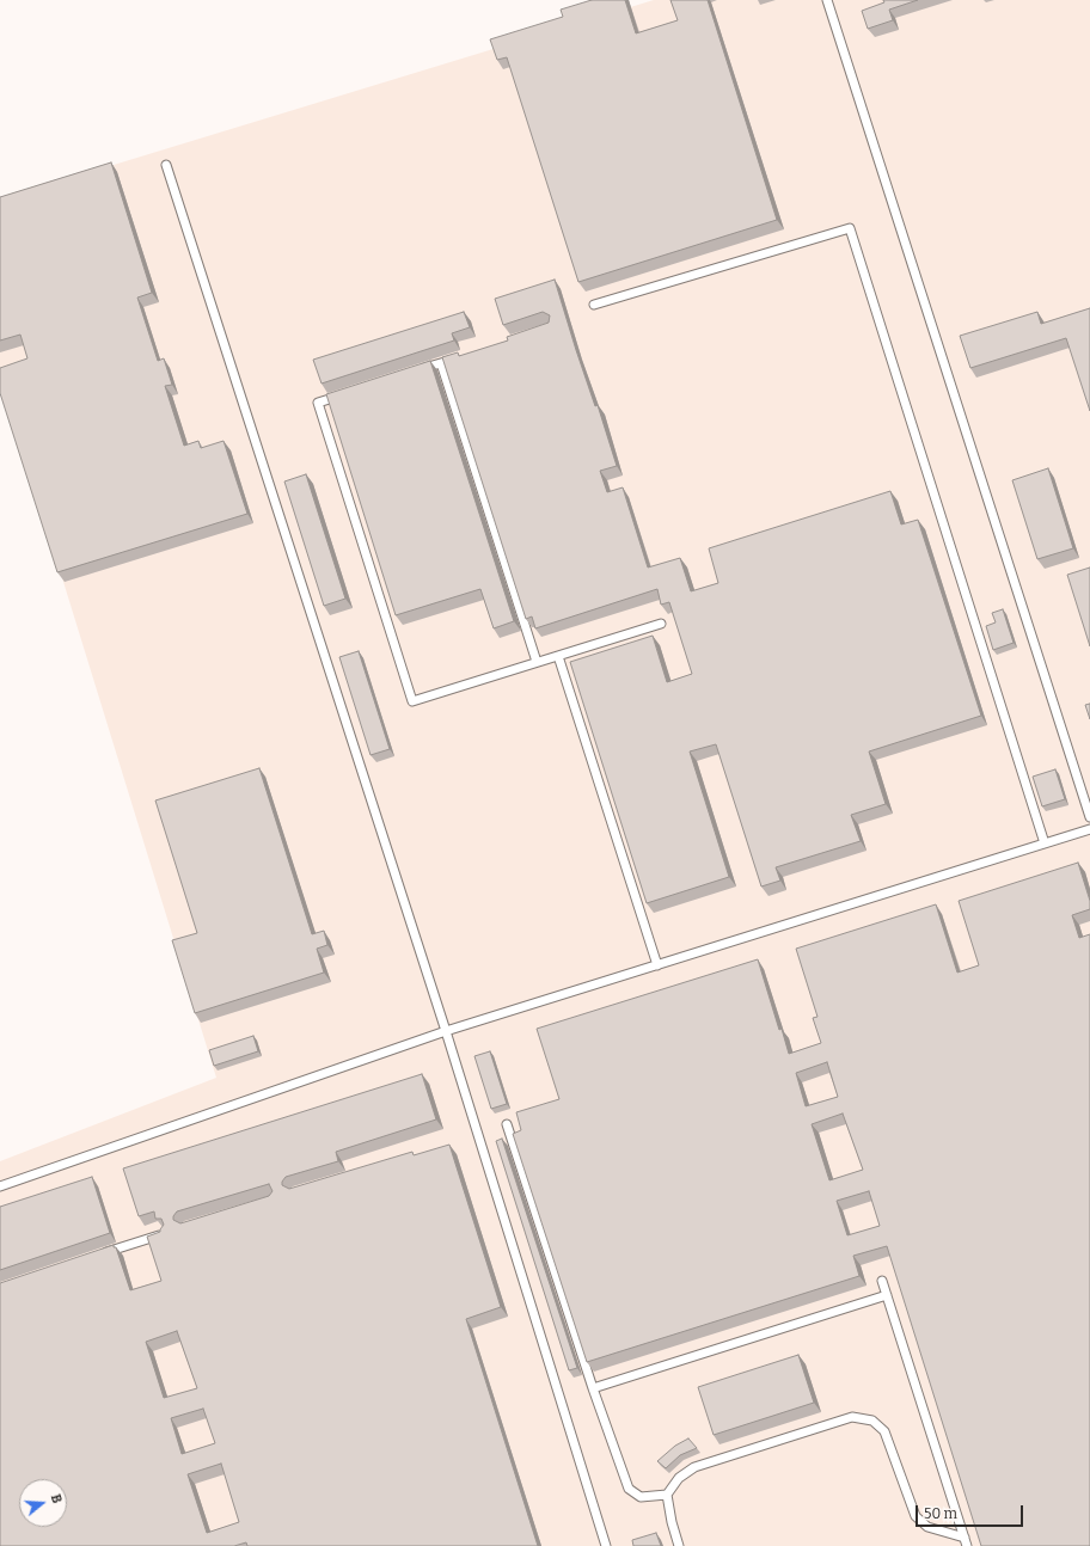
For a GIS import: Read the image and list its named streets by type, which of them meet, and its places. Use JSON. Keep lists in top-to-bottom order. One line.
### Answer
{"scale_bar":"50 m","north":"right"}
